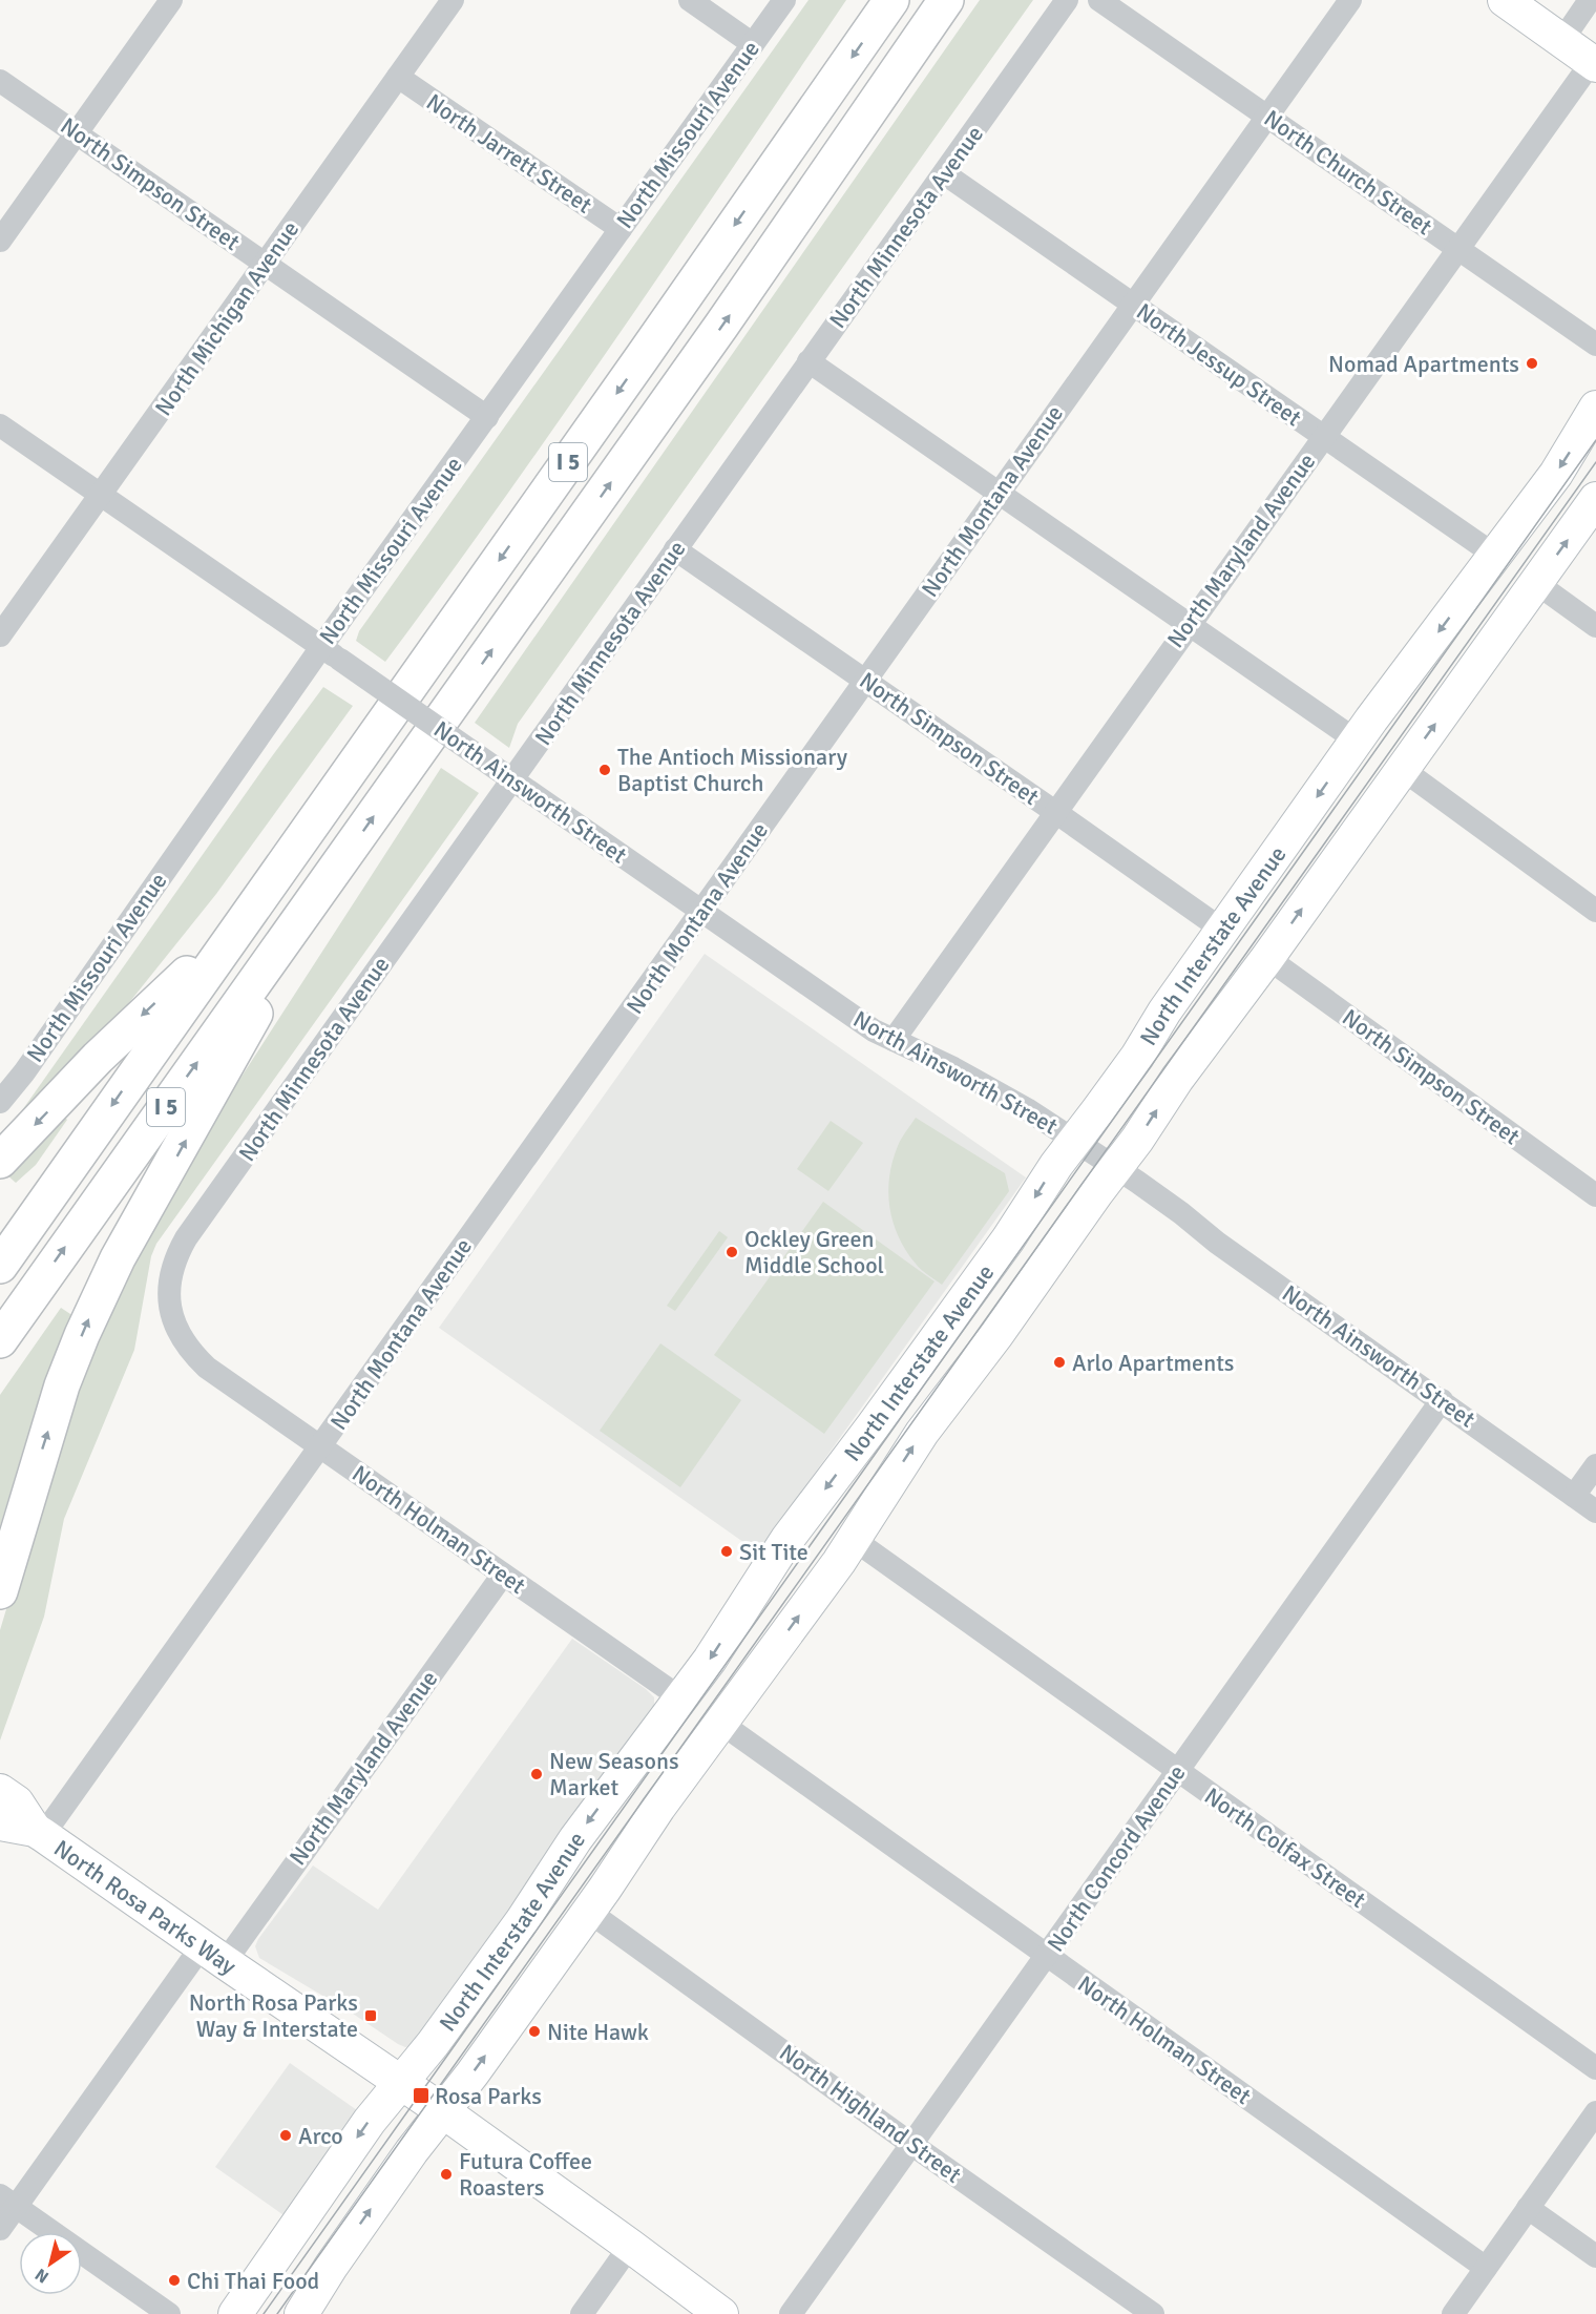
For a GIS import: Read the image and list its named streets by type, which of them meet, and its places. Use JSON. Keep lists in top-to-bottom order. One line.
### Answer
{"streets":{"highway":["I 5"],"street":["North Missouri Avenue","North Jarrett Street","North Church Street","North Simpson Street","North Minnesota Avenue","North Michigan Avenue","North Jessup Street","North Montana Avenue","North Maryland Avenue","North Ainsworth Street","North Interstate Avenue","North Holman Street","North Colfax Street","North Concord Avenue","North Rosa Parks Way","North Highland Street"]},"crossings":[["North Missouri Avenue","North Jarrett Street"],["North Missouri Avenue","North Simpson Street"],["North Missouri Avenue","North Ainsworth Street"],["North Jarrett Street","North Michigan Avenue"],["North Church Street","North Montana Avenue"],["North Church Street","North Maryland Avenue"],["North Simpson Street","North Minnesota Avenue"],["North Simpson Street","North Michigan Avenue"],["North Simpson Street","North Montana Avenue"],["North Simpson Street","North Maryland Avenue"],["North Simpson Street","North Interstate Avenue"],["North Minnesota Avenue","North Jessup Street"],["North Minnesota Avenue","North Ainsworth Street"],["North Minnesota Avenue","North Holman Street"],["North Michigan Avenue","North Ainsworth Street"],["North Jessup Street","North Montana Avenue"],["North Jessup Street","North Maryland Avenue"],["North Jessup Street","North Interstate Avenue"],["North Montana Avenue","North Ainsworth Street"],["North Montana Avenue","North Holman Street"],["North Montana Avenue","North Rosa Parks Way"],["North Maryland Avenue","North Ainsworth Street"],["North Maryland Avenue","North Holman Street"],["North Maryland Avenue","North Rosa Parks Way"],["North Ainsworth Street","North Interstate Avenue"],["North Ainsworth Street","North Concord Avenue"],["North Interstate Avenue","North Holman Street"],["North Interstate Avenue","North Colfax Street"],["North Interstate Avenue","North Rosa Parks Way"],["North Interstate Avenue","North Highland Street"],["North Holman Street","North Concord Avenue"],["North Colfax Street","North Concord Avenue"],["North Concord Avenue","North Highland Street"]],"places":{"other":["Nomad Apartments","The Antioch Missionary Baptist Church","Ockley Green Middle School","Arlo Apartments","Sit Tite","New Seasons Market","Nite Hawk","Arco","Futura Coffee Roasters","Chi Thai Food"],"transit":["North Rosa Parks Way & Interstate","Rosa Parks"]},"north":"bottom left"}
